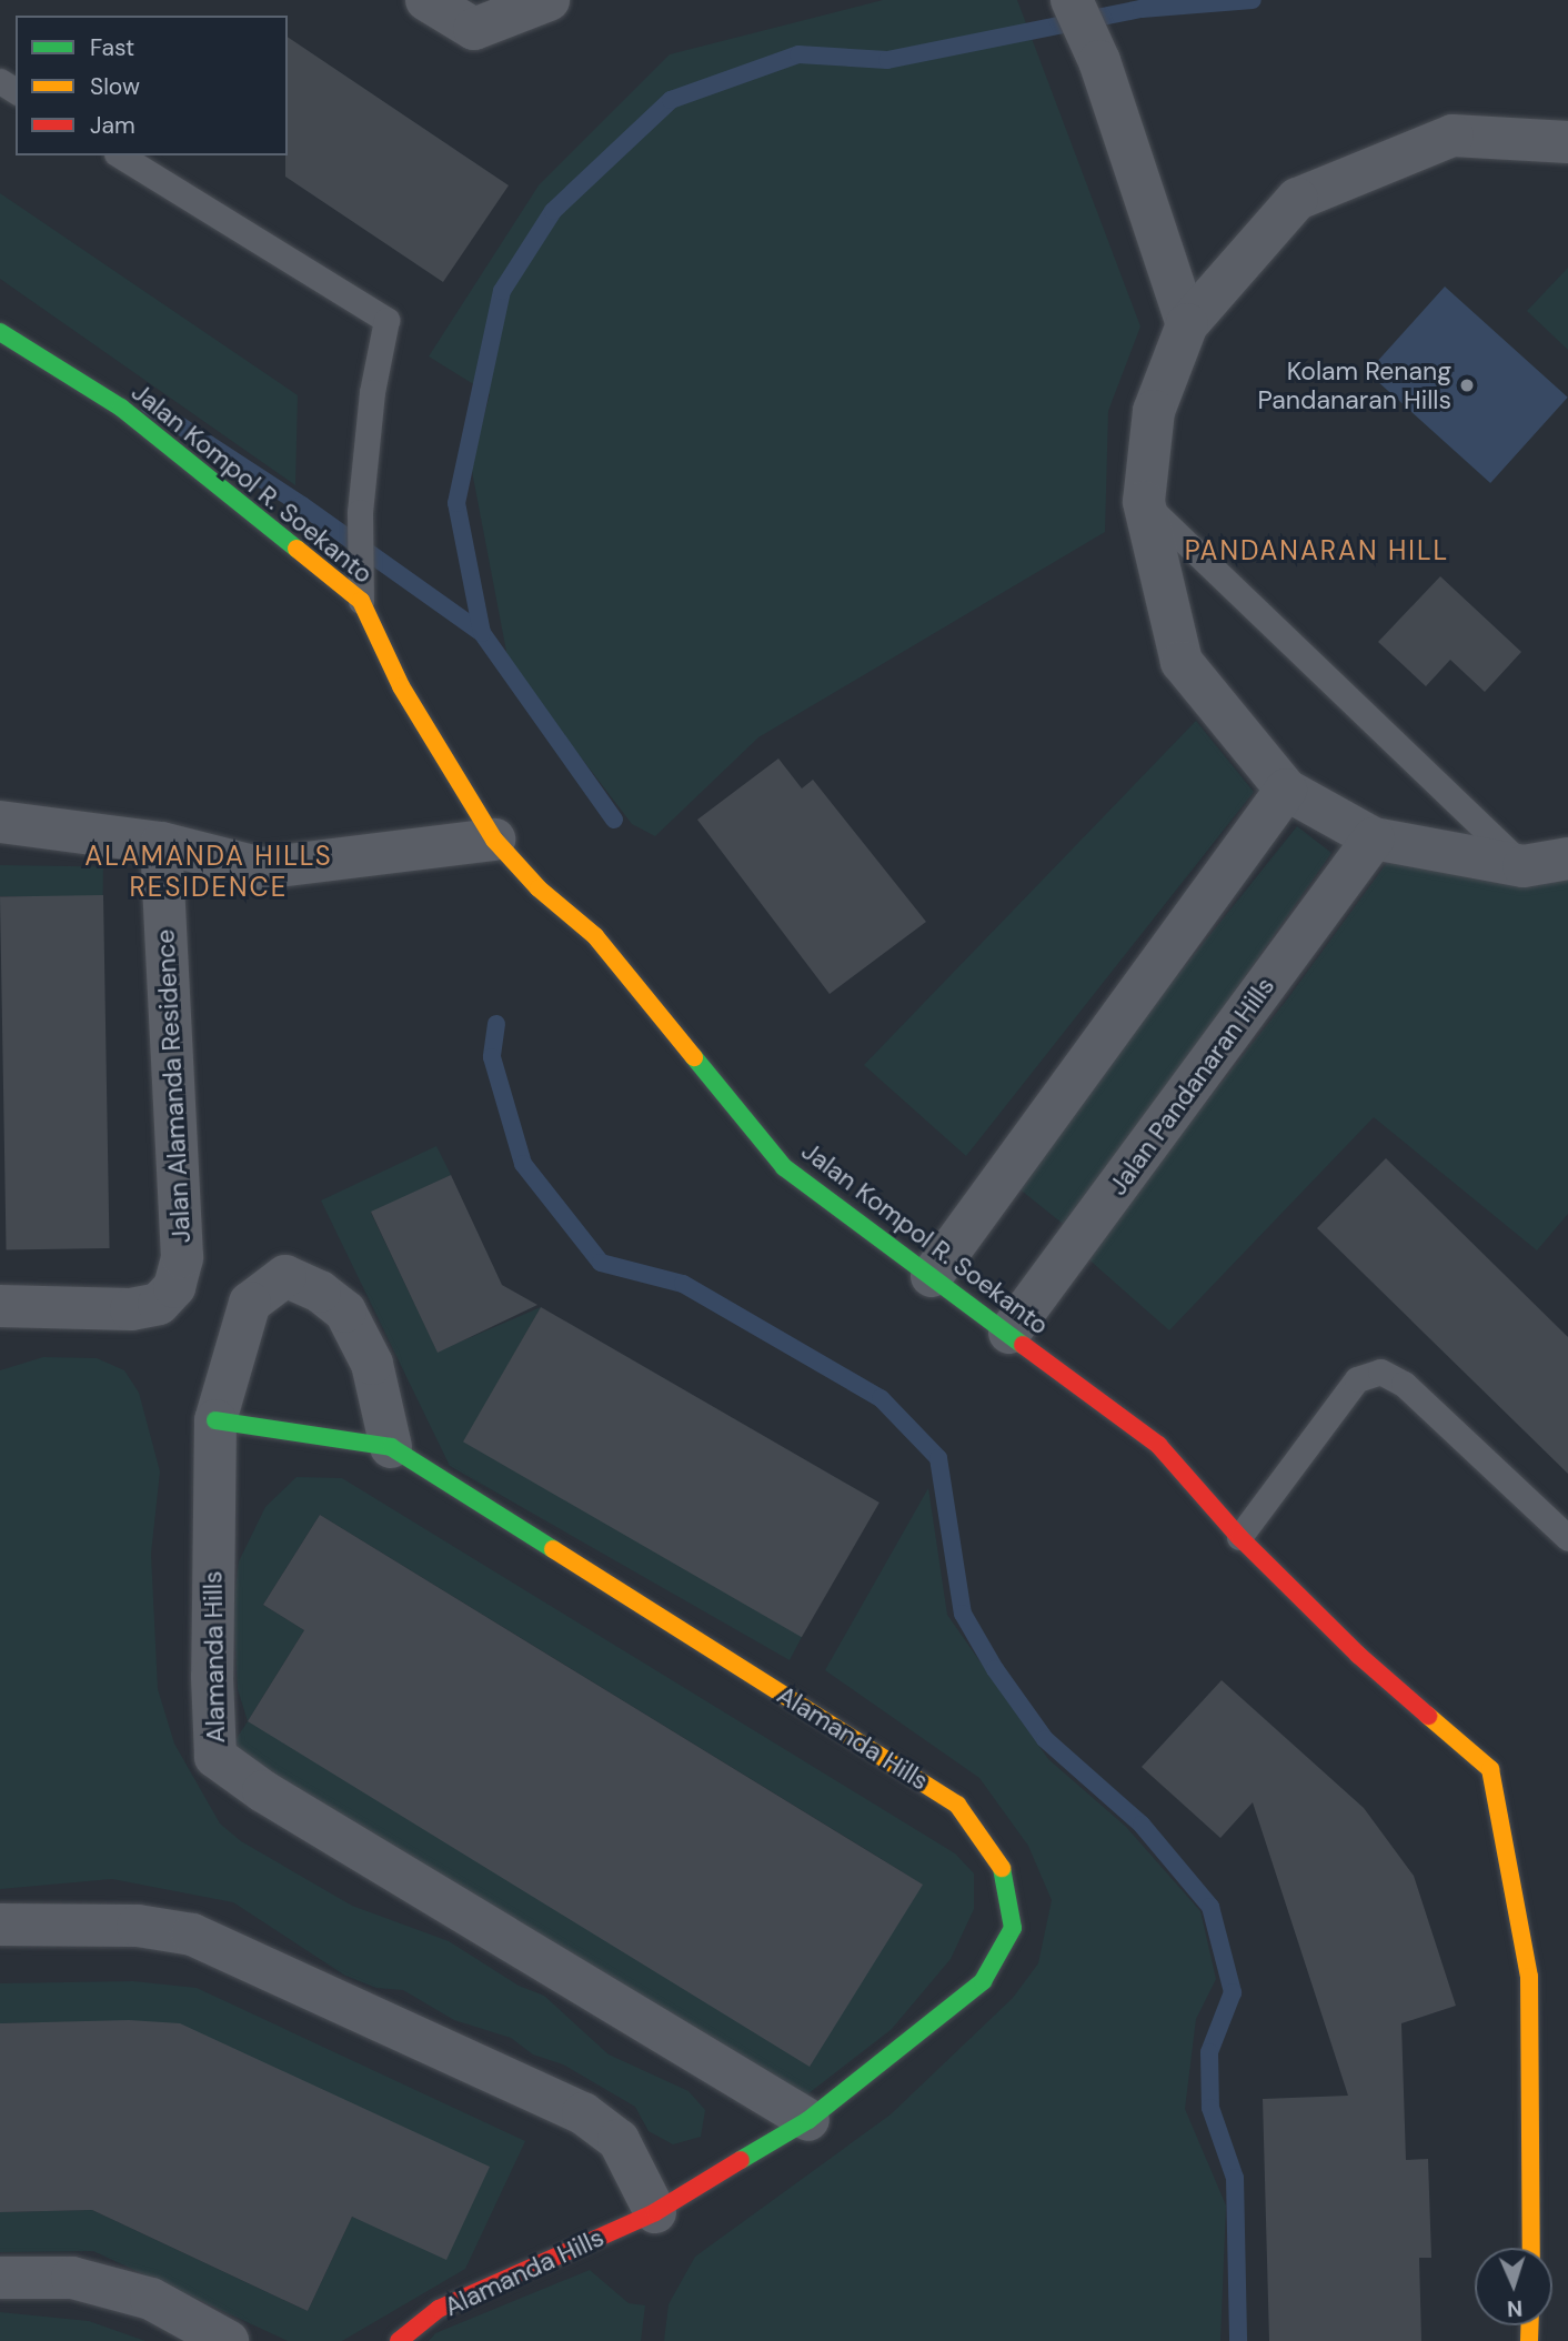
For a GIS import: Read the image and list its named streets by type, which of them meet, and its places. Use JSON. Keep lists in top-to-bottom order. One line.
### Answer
{"streets":{"main road":["Jalan Kompol R. Soekanto","Alamanda Hills"],"street":["Jalan Alamanda Residence","Jalan Pandanaran Hills"]},"crossings":[["Jalan Kompol R. Soekanto","Jalan Pandanaran Hills"]],"districts":["PANDANARAN HILL","ALAMANDA HILLS RESIDENCE"],"places":["Kolam Renang Pandanaran Hills"],"legend":["Fast","Slow","Jam"],"north":"bottom"}
